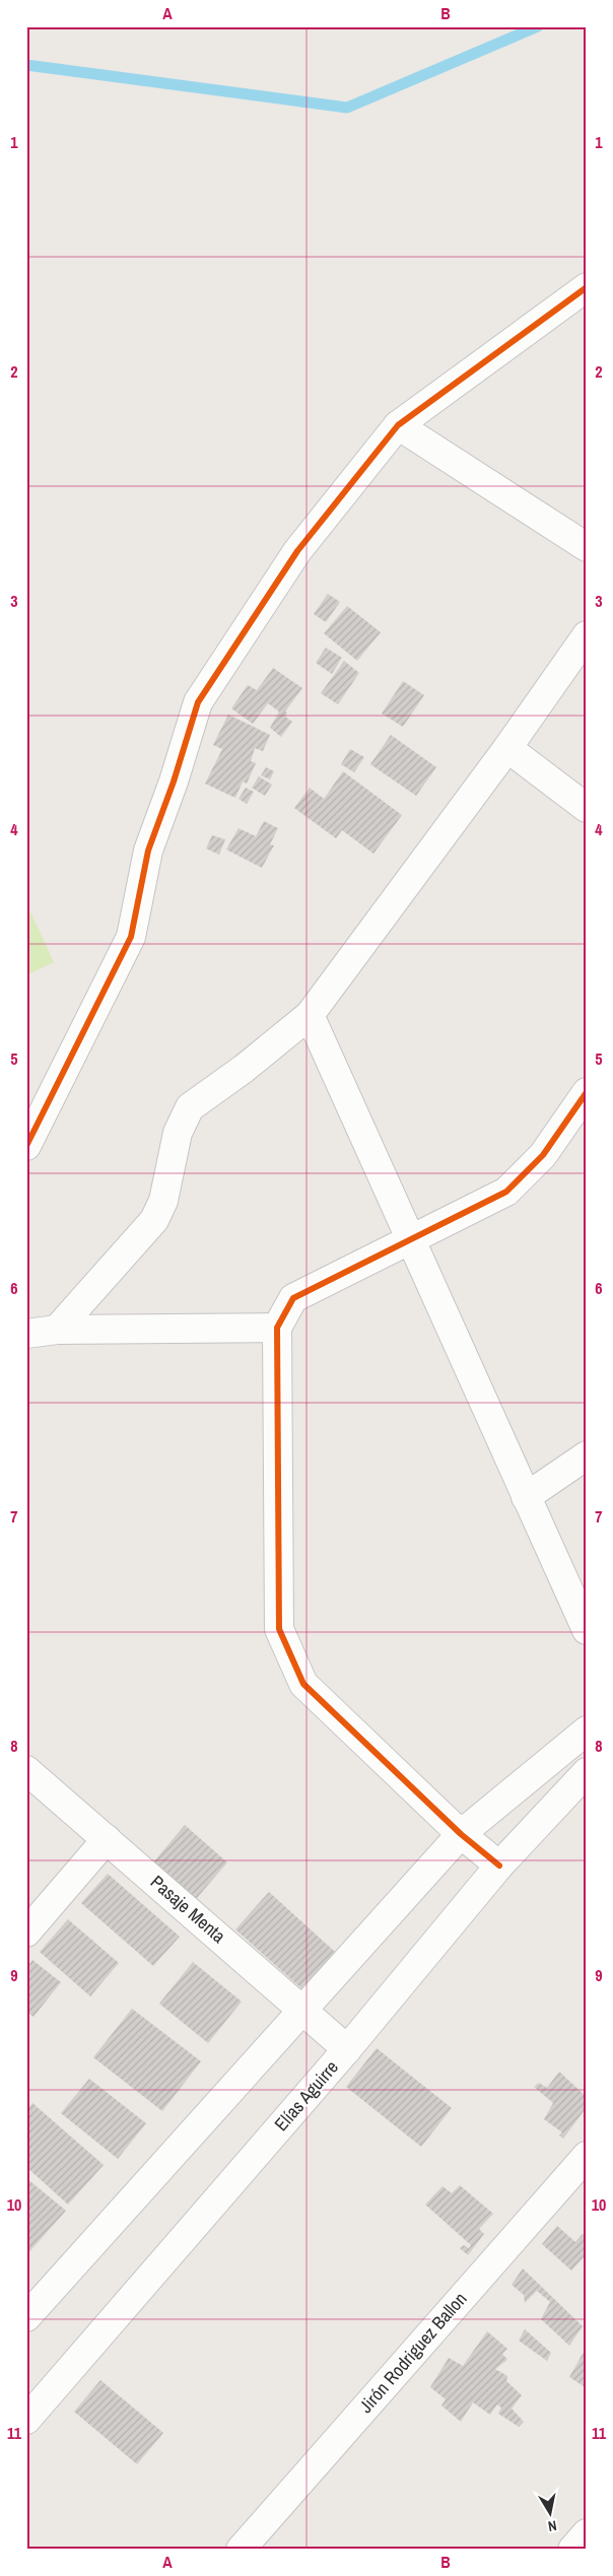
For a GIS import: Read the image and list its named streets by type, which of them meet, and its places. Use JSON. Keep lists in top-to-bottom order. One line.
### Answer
{"streets":{"street":["Pasaje Menta","Elías Aguirre","Jirón Rodriguez Ballon"]},"crossings":[["Pasaje Menta","Elías Aguirre"]],"north":"bottom","grid":{"columns":["A","B"],"rows":["1","2","3","4","5","6","7","8","9","10","11"]}}
